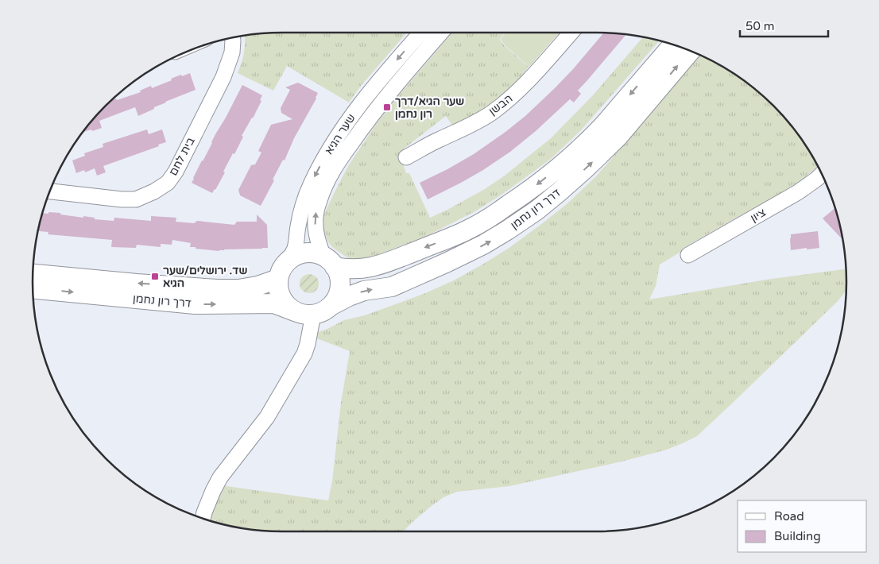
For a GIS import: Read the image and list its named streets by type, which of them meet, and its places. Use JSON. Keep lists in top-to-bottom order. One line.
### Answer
{"streets":{"main road":["דרך רון נחמן"],"street":["הבשן","שער הגיא","בית לחם","ציון"]},"crossings":[["שער הגיא","דרך רון נחמן"]],"places":{"transit":["שער הגיא/דרך רון נחמן","שד. ירושלים/שער הגיא"]},"legend":["Road","Building"],"scale_bar":"50 m"}
